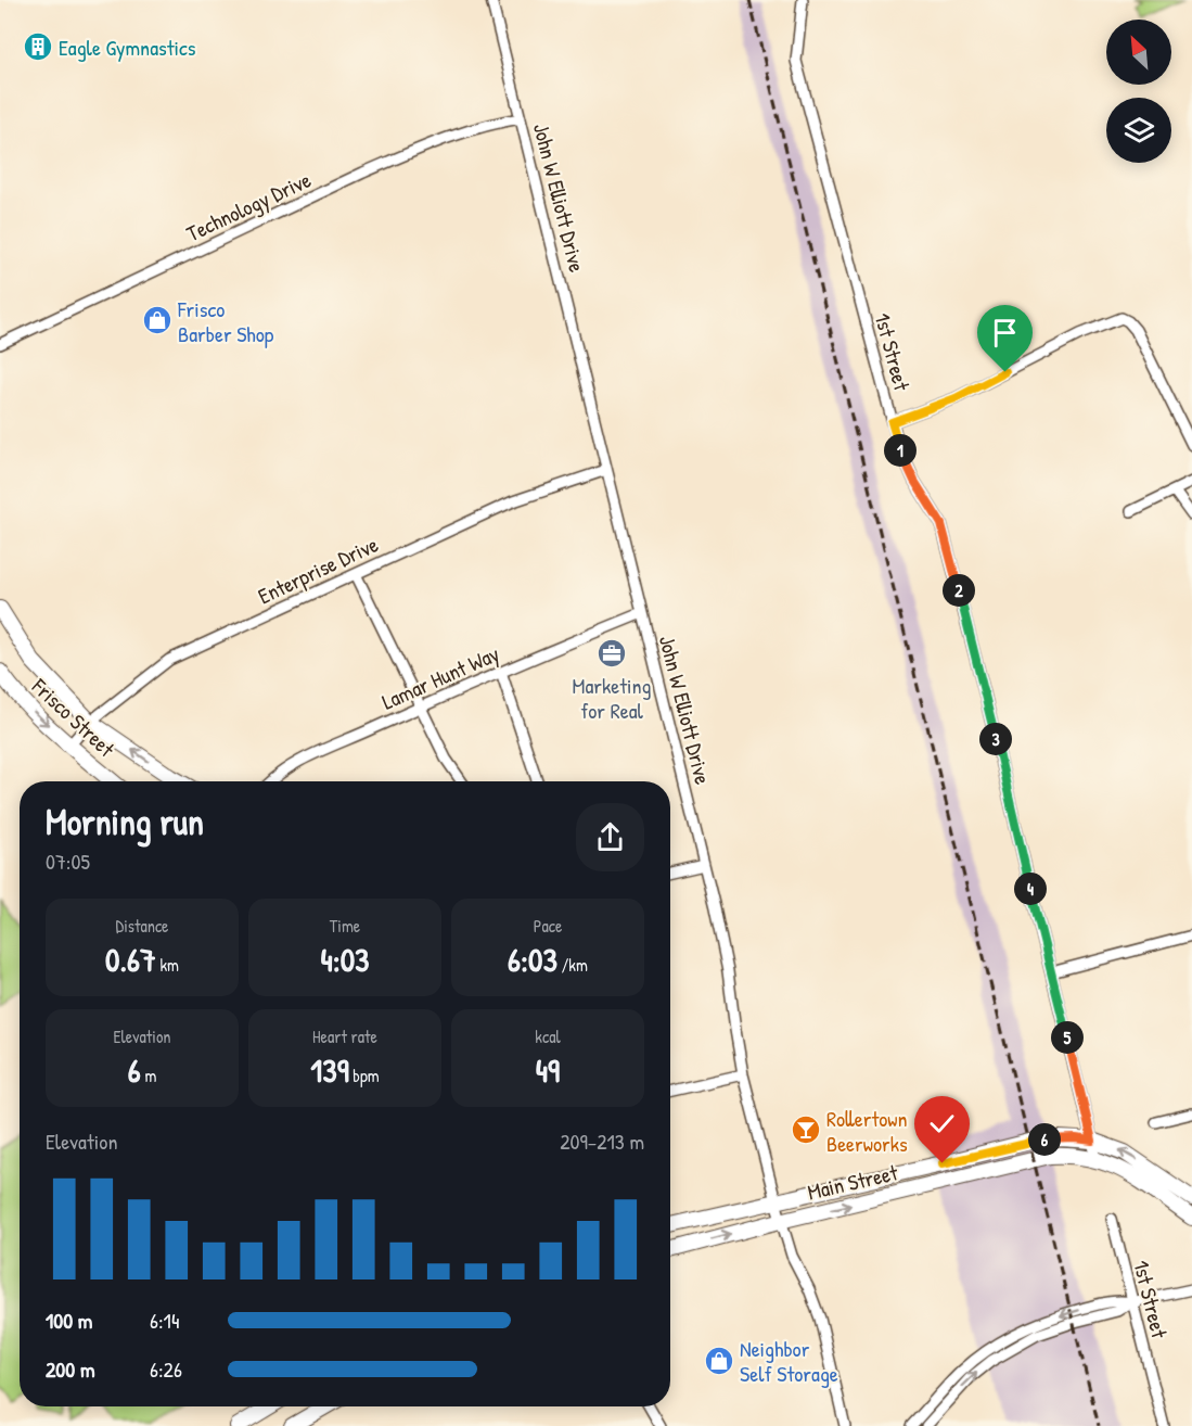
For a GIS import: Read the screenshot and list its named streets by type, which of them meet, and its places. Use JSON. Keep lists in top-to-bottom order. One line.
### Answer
{"streets":{"main road":["Frisco Street","Main Street"],"street":["John W Elliott Drive","Technology Drive","1st Street","Enterprise Drive","Lamar Hunt Way"]},"crossings":[["John W Elliott Drive","Technology Drive"],["John W Elliott Drive","Enterprise Drive"],["John W Elliott Drive","Lamar Hunt Way"],["John W Elliott Drive","Main Street"],["1st Street","Main Street"],["Enterprise Drive","Frisco Street"]],"places":{"building":["Eagle Gymnastics"],"shop":["Frisco Barber Shop","Neighbor Self Storage"],"office":["Marketing for Real"],"bar":["Rollertown Beerworks"]},"north":"top left","page":{"pins":["1","2","3","4","5","6"],"heading":["Morning run","07:05"],"stats":[["Distance","0.67 km"],["Time","4:03"],["Pace","6:03 /km"],["Elevation","6 m"],["Heart rate","139 bpm"],["kcal","49"]],"chart":["Elevation","209–213 m"],"list":[{"name":"100 m","note":"6:14"},{"name":"200 m","note":"6:26"}]}}
